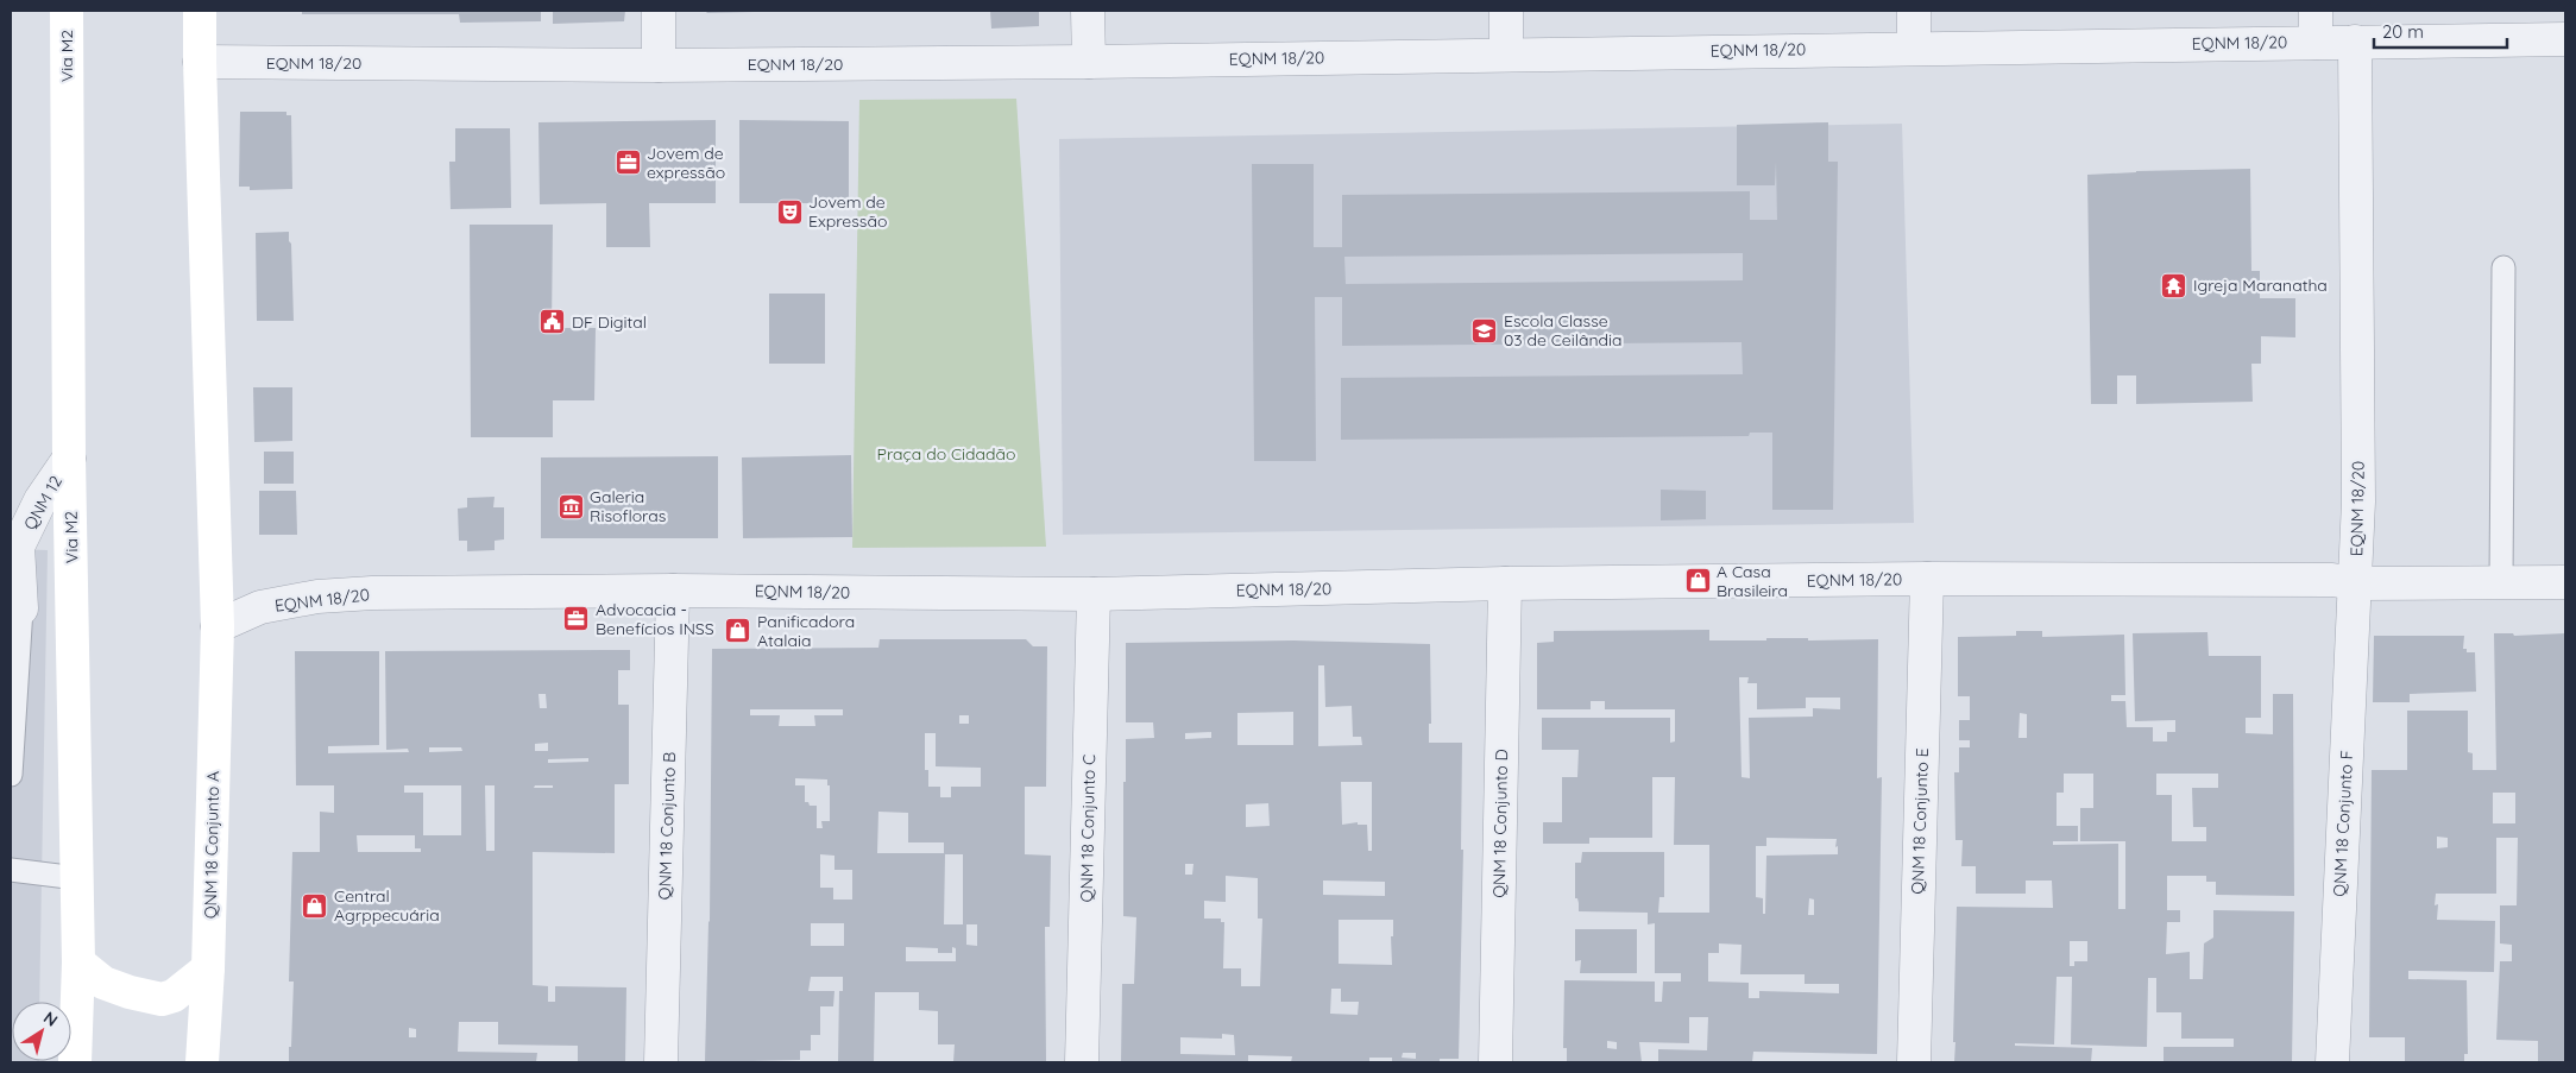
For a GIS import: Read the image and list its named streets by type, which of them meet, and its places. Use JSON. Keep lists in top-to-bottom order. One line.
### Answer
{"streets":{"main road":["Via M2","QNM 18 Conjunto A"],"street":["EQNM 18/20","QNM 12","QNM 18 Conjunto E","QNM 18 Conjunto D","QNM 18 Conjunto F","QNM 18 Conjunto B","QNM 18 Conjunto C"]},"crossings":[["EQNM 18/20","QNM 18 Conjunto E"],["EQNM 18/20","QNM 18 Conjunto D"],["EQNM 18/20","QNM 18 Conjunto F"],["EQNM 18/20","QNM 18 Conjunto B"],["EQNM 18/20","QNM 18 Conjunto C"],["EQNM 18/20","QNM 18 Conjunto A"],["Via M2","QNM 12"]],"parks":["Praça do Cidadão"],"places":{"office":["Jovem de expressão","Advocacia - Benefícios INSS"],"theatre":["Jovem de Expressão"],"temple":["Igreja Maranatha"],"public building":["DF Digital"],"school or university":["Escola Classe 03 de Ceilândia"],"museum":["Galeria Risofloras"],"shop":["A Casa Brasileira","Panificadora Atalaia","Central Agrppecuária"]},"scale_bar":"20 m","north":"top right"}
